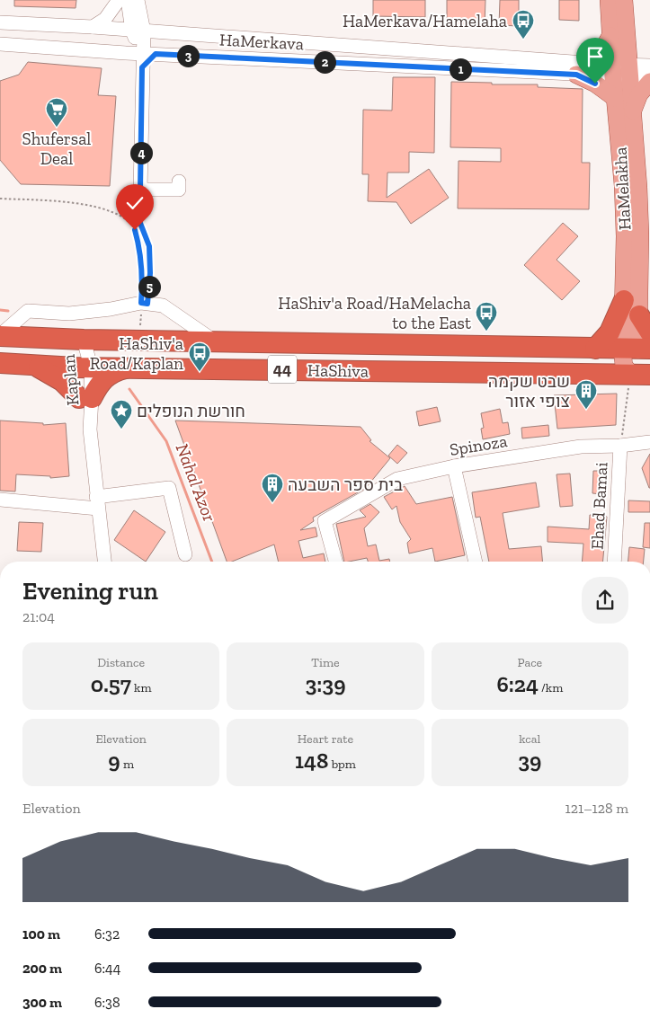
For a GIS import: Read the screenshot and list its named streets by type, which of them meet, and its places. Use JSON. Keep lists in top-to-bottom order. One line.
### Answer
{"streets":{"highway":["44","HaShiva"],"main road":["HaMelakha"],"street":["HaMerkava","Kaplan","Spinoza","Ehad Bamai"]},"crossings":[["HaMerkava","HaMelakha"],["HaMelakha","HaShiva"],["HaShiva","Kaplan"],["Spinoza","Ehad Bamai"]],"water":["Nahal Azor"],"places":{"bus stop":["HaMerkava/Hamelaha","HaShiv'a Road/HaMelacha to the East","HaShiv'a Road/Kaplan"],"supermarket":["Shufersal Deal"],"building":["שבט שקמה צופי אזור","בית ספר השבעה"],"place":["חורשת הנופלים"]},"page":{"pins":["3","2","1","4","5"],"heading":["Evening run","21:04"],"stats":[["Distance","0.57 km"],["Time","3:39"],["Pace","6:24 /km"],["Elevation","9 m"],["Heart rate","148 bpm"],["kcal","39"]],"chart":["Elevation","121–128 m"],"list":[{"name":"100 m","note":"6:32"},{"name":"200 m","note":"6:44"},{"name":"300 m","note":"6:38"}]}}
